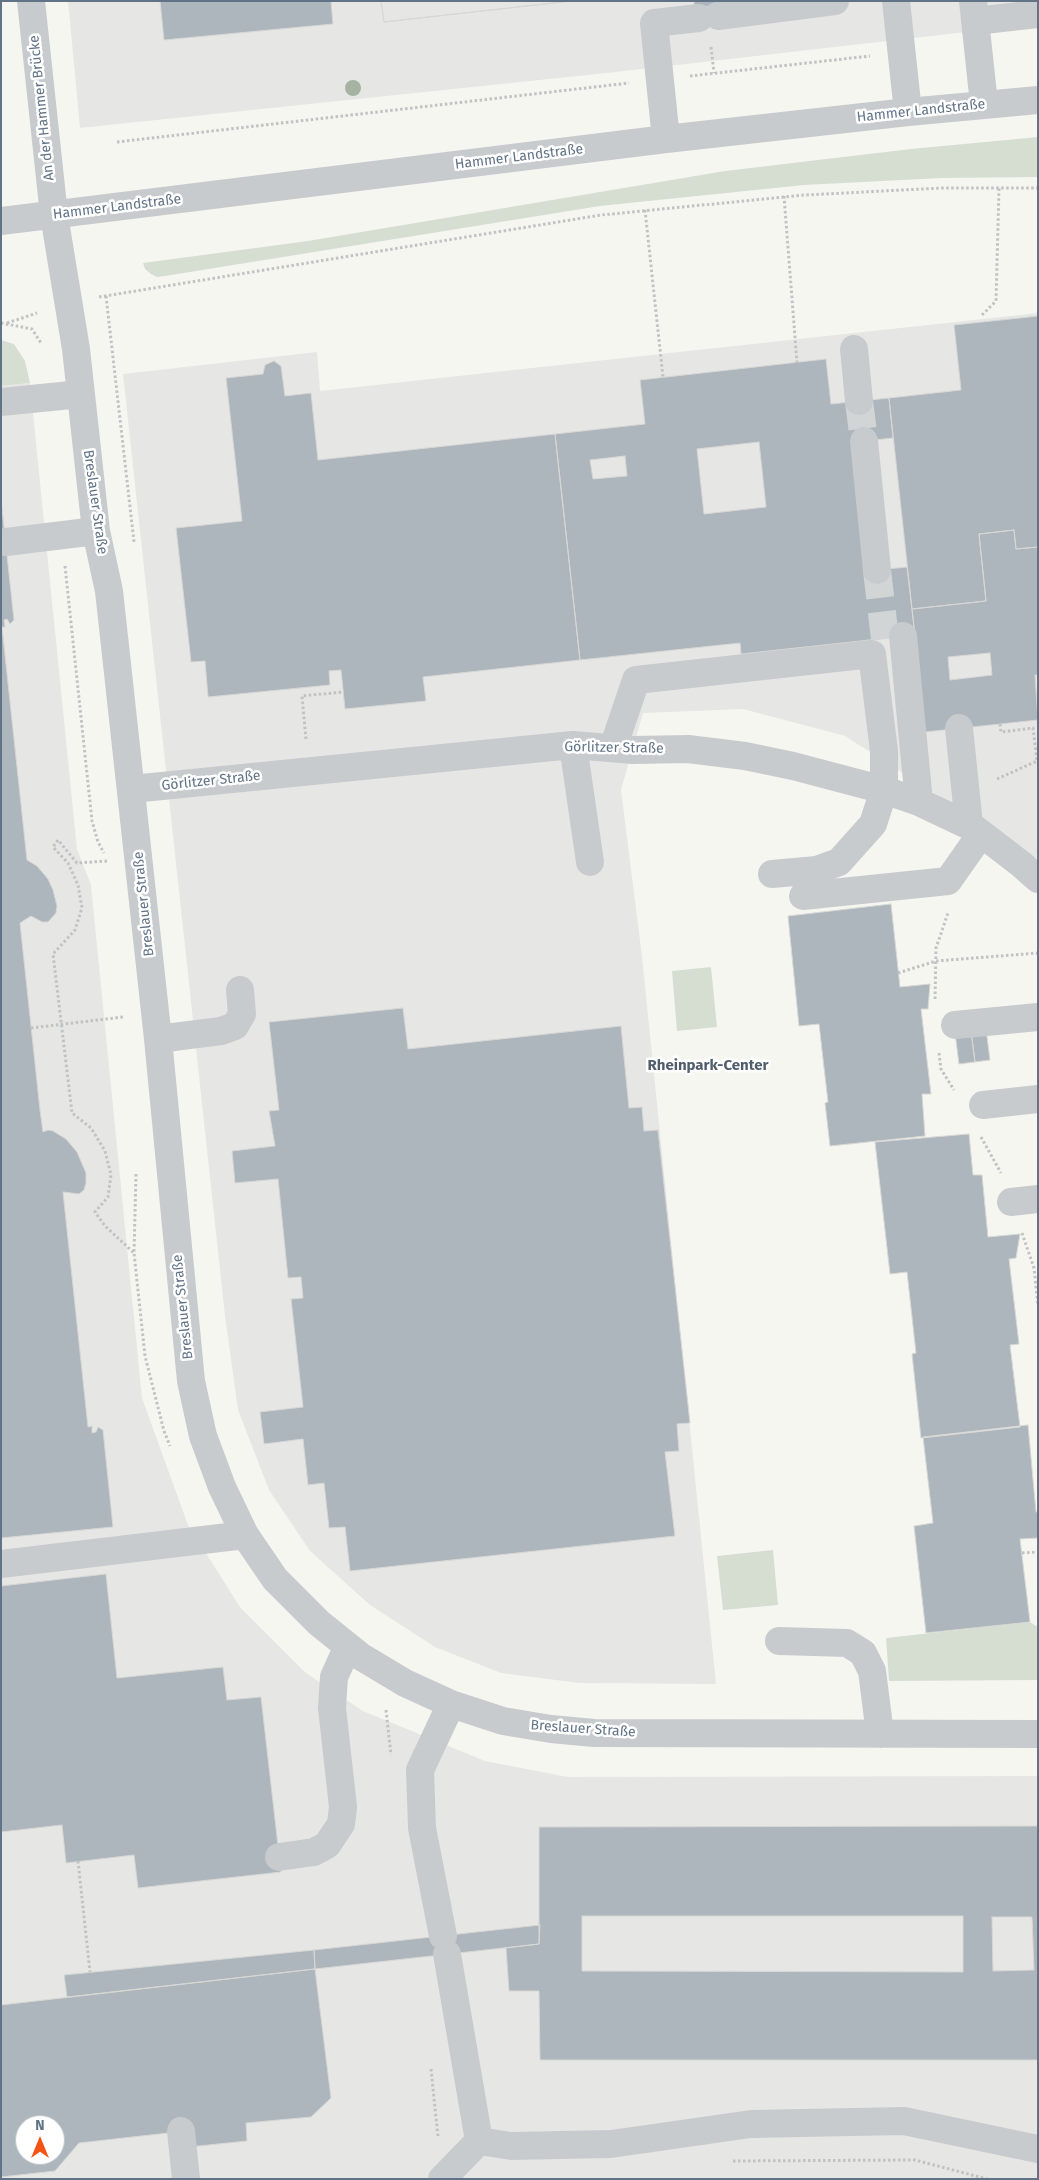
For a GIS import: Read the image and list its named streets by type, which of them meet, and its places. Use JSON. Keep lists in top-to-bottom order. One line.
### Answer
{"streets":{"street":["An der Hammer Brücke","Hammer Landstraße","Breslauer Straße","Görlitzer Straße"]},"crossings":[["An der Hammer Brücke","Hammer Landstraße"],["An der Hammer Brücke","Breslauer Straße"],["Hammer Landstraße","Breslauer Straße"],["Breslauer Straße","Görlitzer Straße"]],"districts":["Rheinpark-Center"],"north":"top"}
